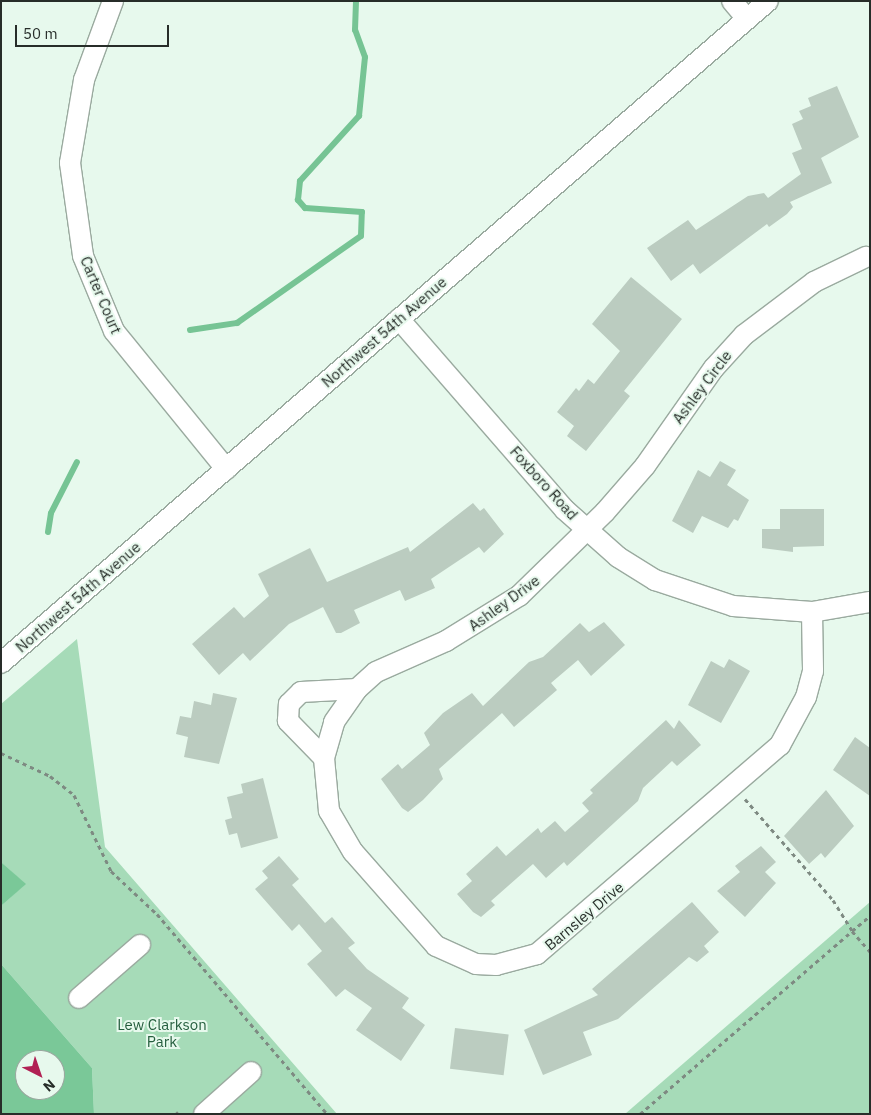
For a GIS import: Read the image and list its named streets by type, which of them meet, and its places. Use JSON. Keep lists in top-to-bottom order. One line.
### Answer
{"streets":{"street":["Carter Court","Northwest 54th Avenue","Ashley Circle","Foxboro Road","Ashley Drive","Barnsley Drive"]},"crossings":[["Carter Court","Northwest 54th Avenue"],["Northwest 54th Avenue","Foxboro Road"],["Ashley Circle","Foxboro Road"],["Ashley Circle","Ashley Drive"],["Foxboro Road","Ashley Drive"],["Foxboro Road","Barnsley Drive"],["Ashley Drive","Barnsley Drive"]],"parks":["Lew Clarkson Park"],"scale_bar":"50 m","north":"bottom right"}
